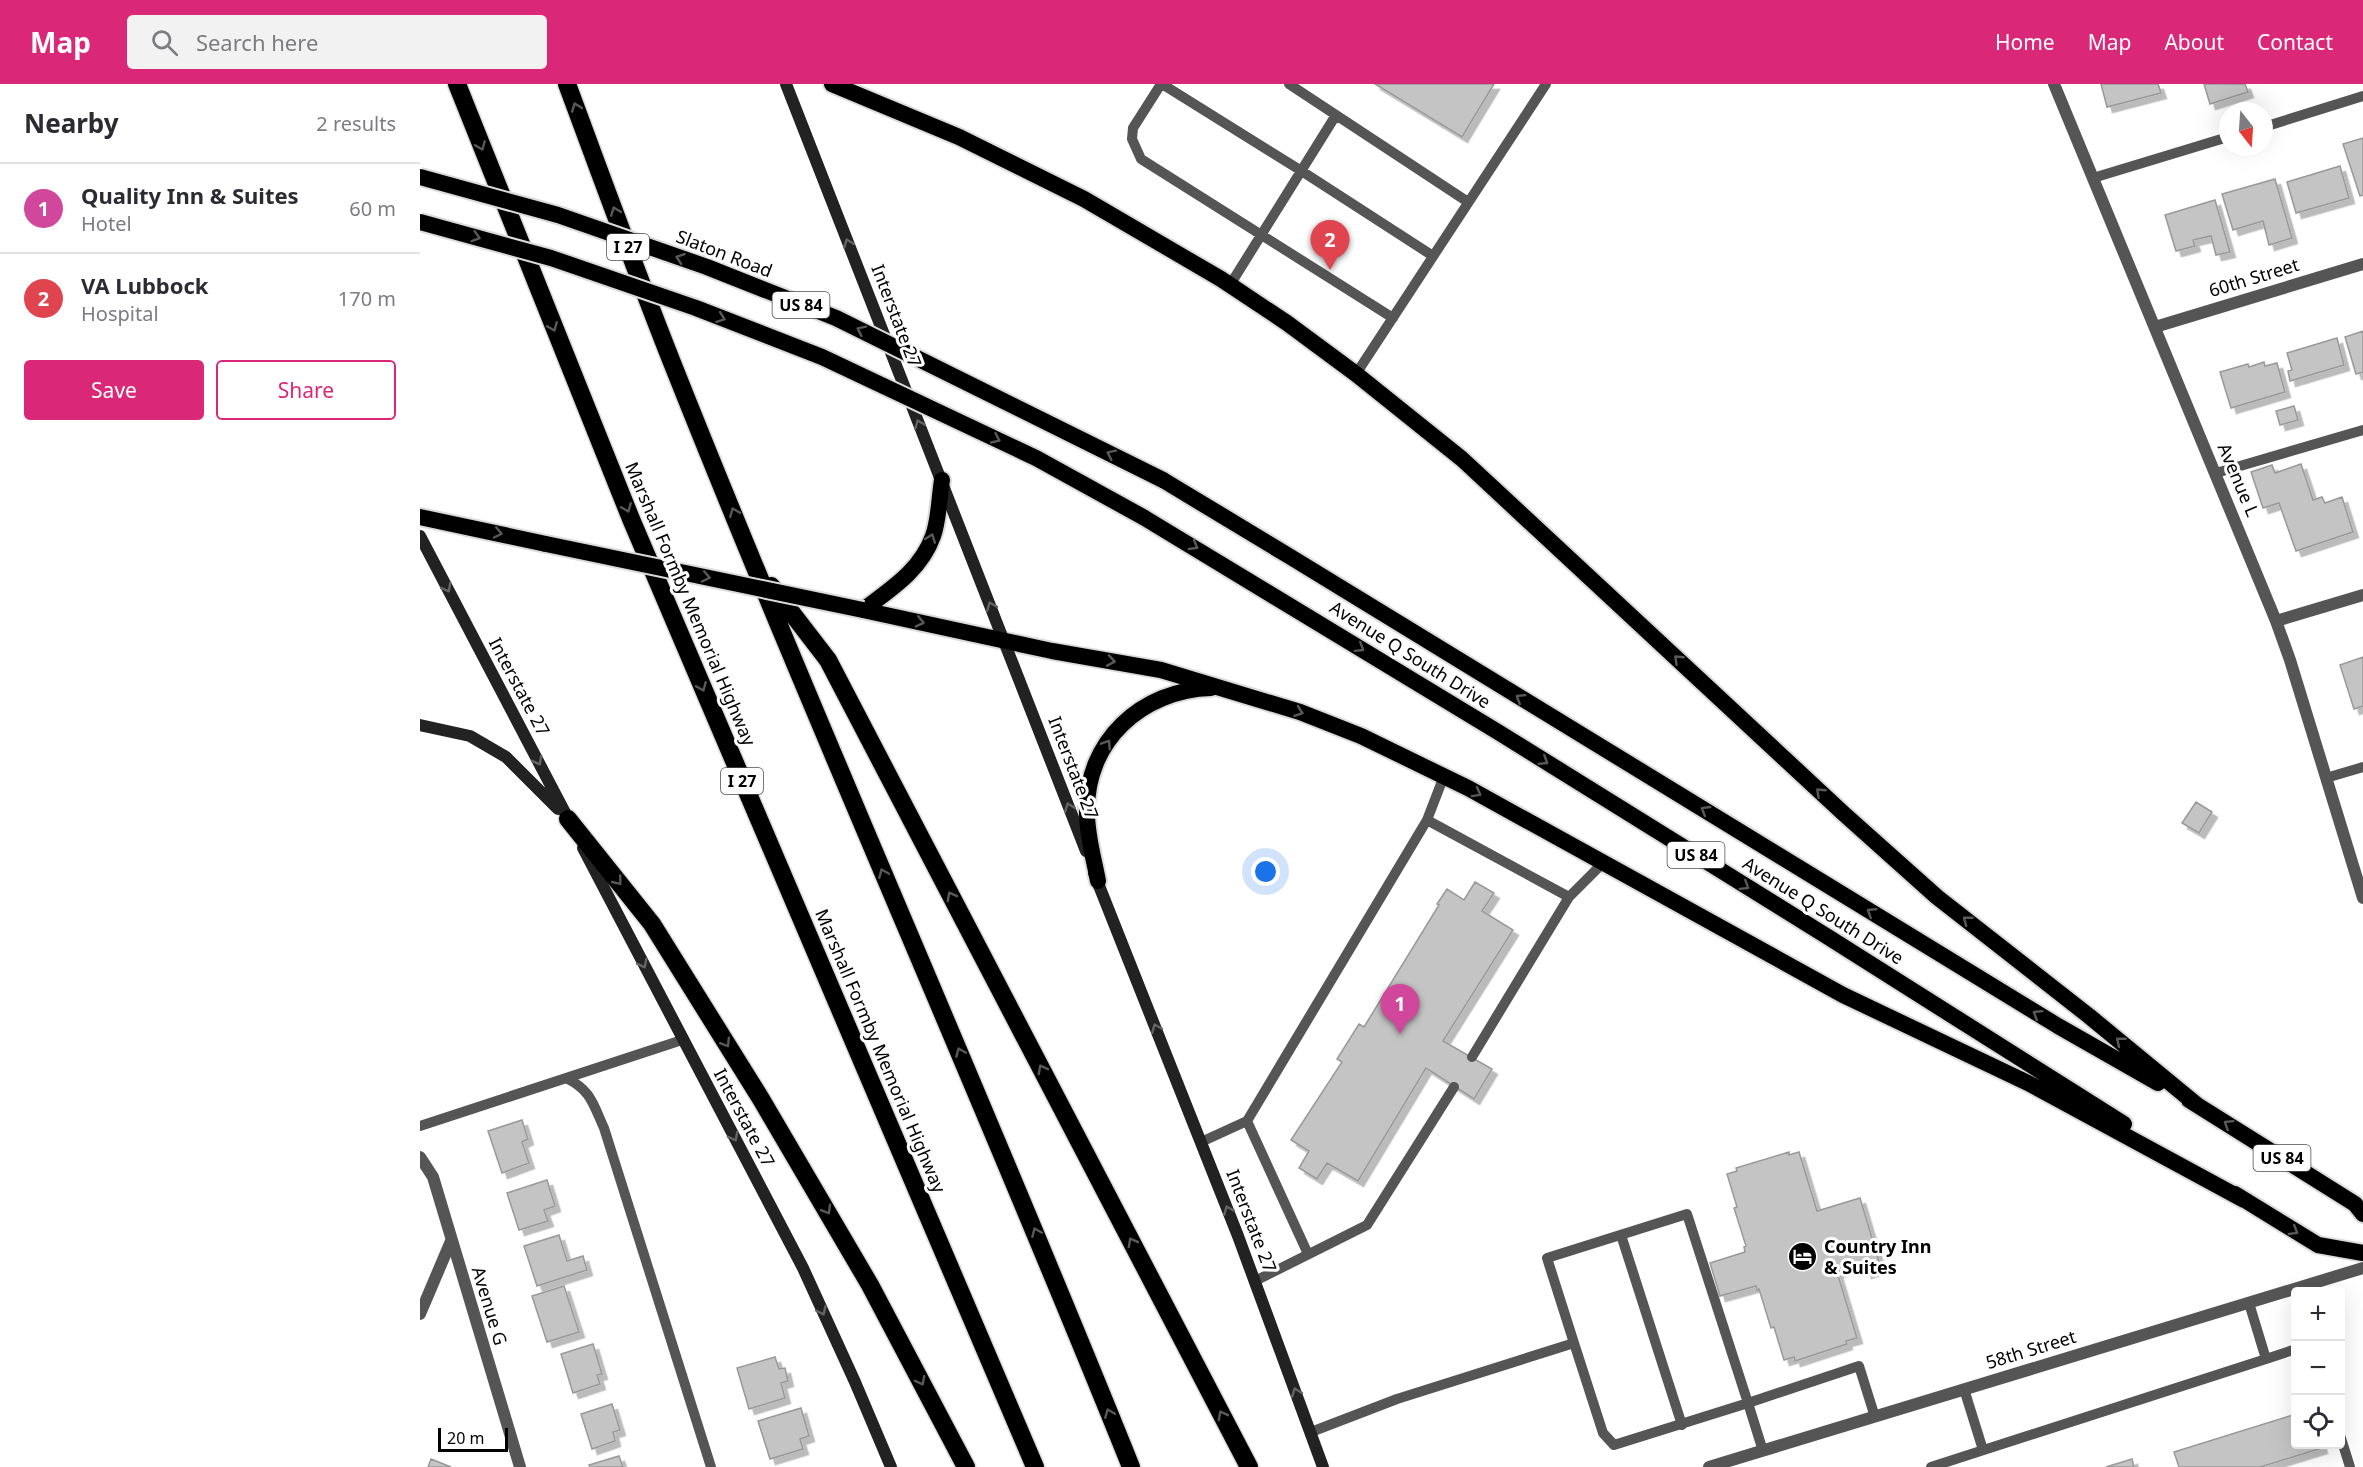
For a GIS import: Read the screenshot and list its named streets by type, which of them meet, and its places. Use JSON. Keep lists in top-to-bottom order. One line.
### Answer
{"streets":{"highway":["I 27","Slaton Road","US 84","Marshall Formby Memorial Highway","Avenue Q South Drive"],"main road":["Interstate 27"],"street":["60th Street","Avenue L","Avenue G","58th Street"]},"crossings":[["Slaton Road","Avenue Q South Drive"],["60th Street","Avenue L"]],"one_way":["Slaton Road"],"places":{"hotel":["Country Inn & Suites"]},"scale_bar":"20 m","north":"bottom","page":{"header":"Map","search":"Search here","nav":["Home","Map","About","Contact"],"heading":["Nearby","2 results"],"list":[{"mark":"1","name":"Quality Inn & Suites","note":"Hotel","value":"60 m"},{"mark":"2","name":"VA Lubbock","note":"Hospital","value":"170 m"}],"pins":["2","1"],"buttons":["Save","Share"],"map_buttons":["+","−"],"scale":"20 m"}}
